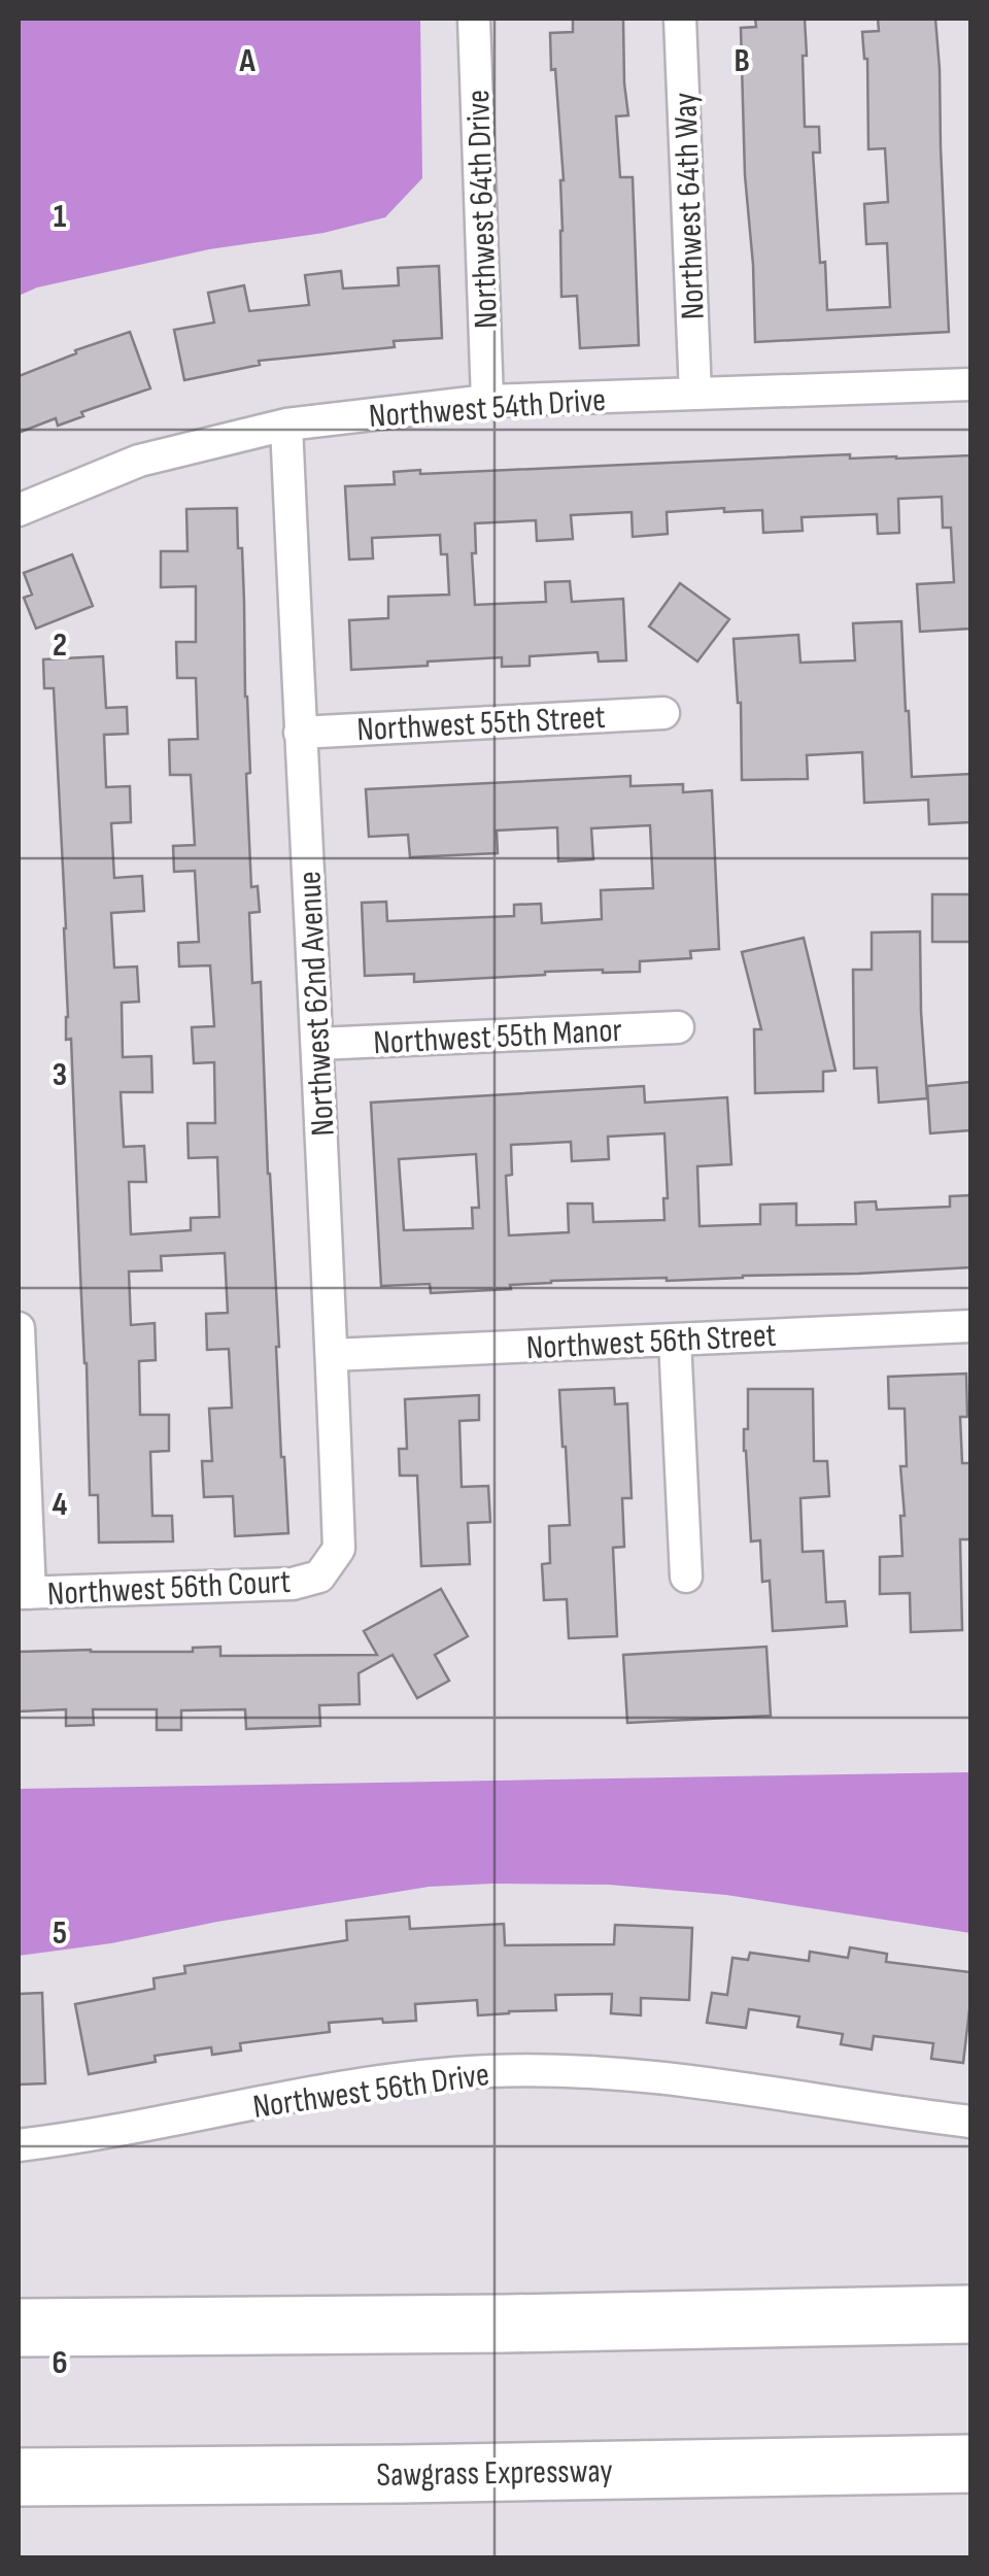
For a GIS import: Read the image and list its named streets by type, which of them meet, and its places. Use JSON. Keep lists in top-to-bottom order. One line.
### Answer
{"streets":{"highway":["Sawgrass Expressway"],"street":["Northwest 64th Way","Northwest 64th Drive","Northwest 54th Drive","Northwest 55th Street","Northwest 62nd Avenue","Northwest 55th Manor","Northwest 56th Street","Northwest 56th Court","Northwest 56th Drive"]},"crossings":[["Northwest 64th Way","Northwest 54th Drive"],["Northwest 64th Drive","Northwest 54th Drive"],["Northwest 54th Drive","Northwest 62nd Avenue"],["Northwest 55th Street","Northwest 62nd Avenue"],["Northwest 62nd Avenue","Northwest 55th Manor"],["Northwest 62nd Avenue","Northwest 56th Street"],["Northwest 62nd Avenue","Northwest 56th Court"]],"grid":{"columns":["A","B"],"rows":["1","2","3","4","5","6"]}}
